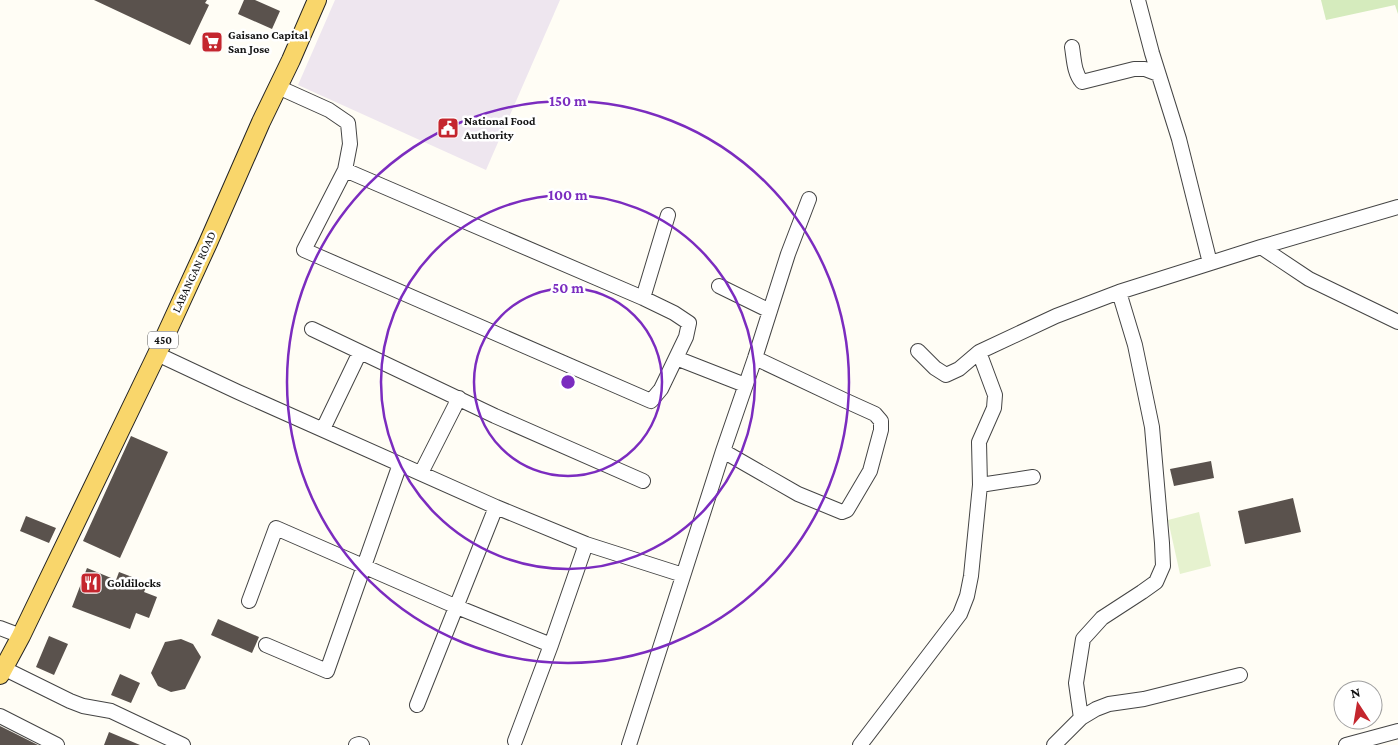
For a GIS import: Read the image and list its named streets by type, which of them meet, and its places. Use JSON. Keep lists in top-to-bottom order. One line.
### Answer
{"streets":{"main road":["LABANGAN ROAD","450"]},"places":{"supermarket":["Gaisano Capital San Jose"],"public building":["National Food Authority"],"restaurant":["Goldilocks"]},"north":"top","rings":["150 m","100 m","50 m"]}
